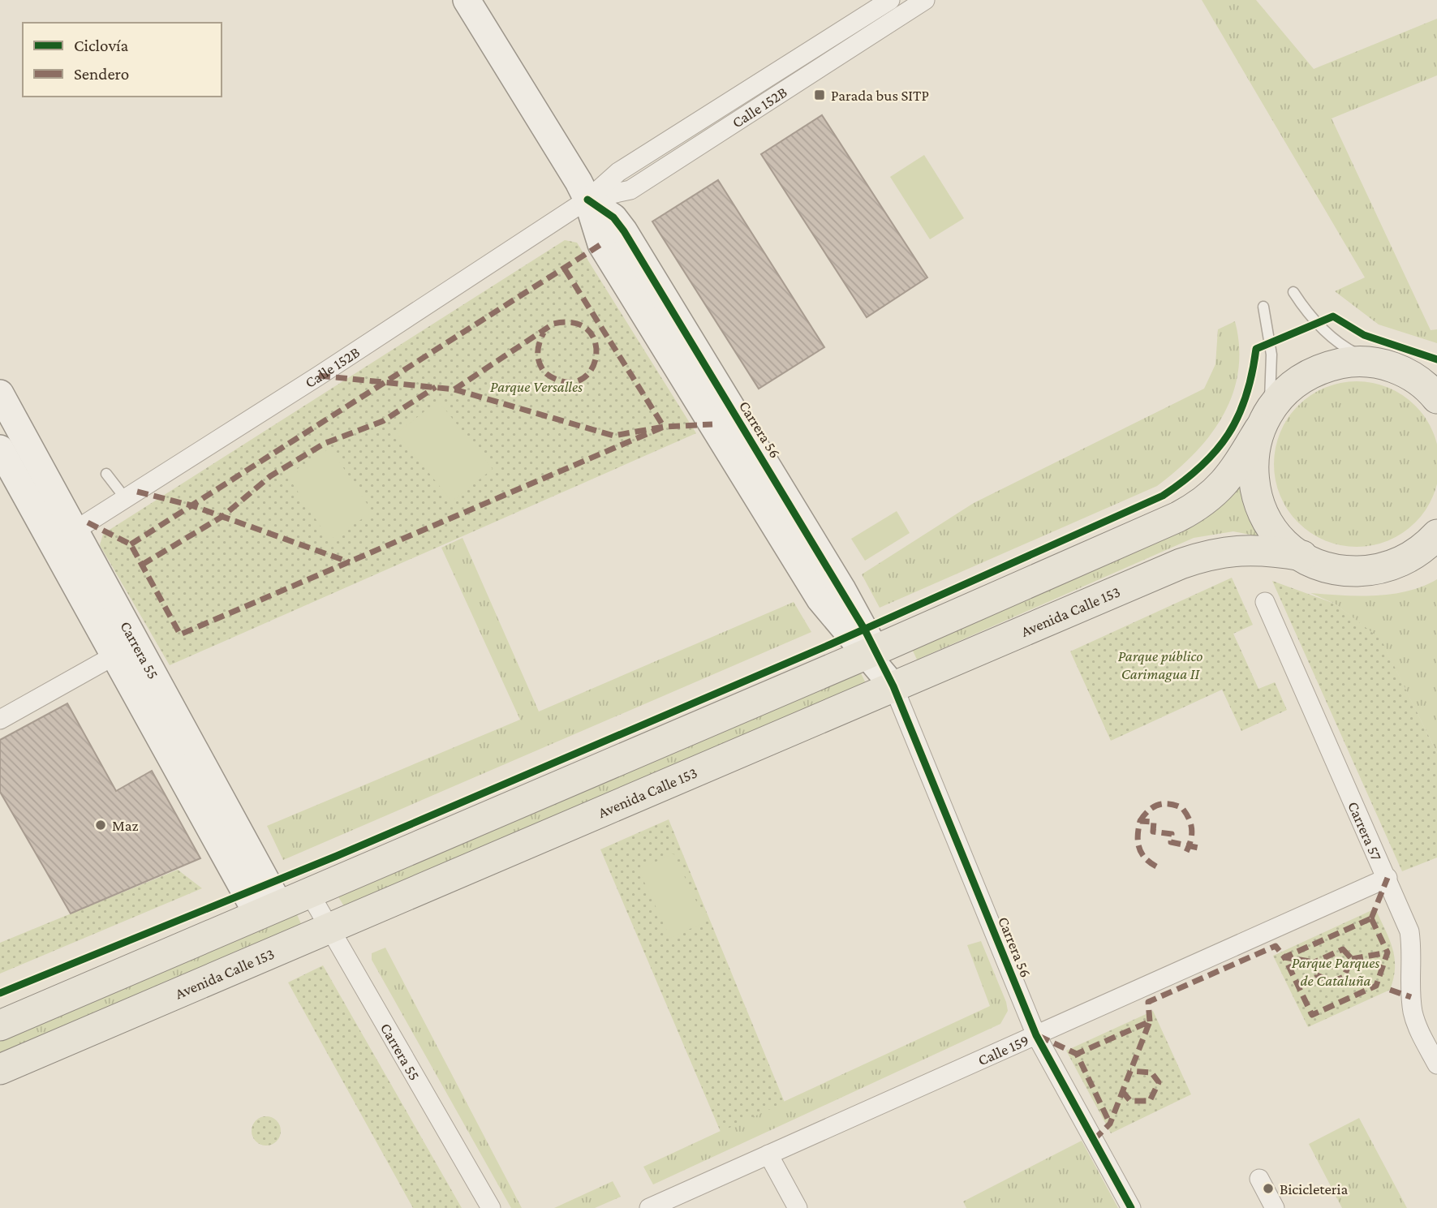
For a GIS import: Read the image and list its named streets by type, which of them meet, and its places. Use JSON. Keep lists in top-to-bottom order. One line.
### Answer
{"streets":{"main road":["Avenida Calle 153"],"street":["Calle 152B","Carrera 56","Carrera 55","Carrera 57","Calle 159"]},"crossings":[["Calle 152B","Carrera 56"],["Calle 152B","Carrera 55"],["Carrera 56","Avenida Calle 153"],["Carrera 56","Calle 159"],["Avenida Calle 153","Carrera 55"],["Carrera 57","Calle 159"]],"parks":["Parque Versalles","Parque público Carimagua II","Parque Parques de Cataluña"],"places":{"transit":["Parada bus SITP"],"other":["Maz","Bicicleteria"]},"legend":["Ciclovía","Sendero"]}
